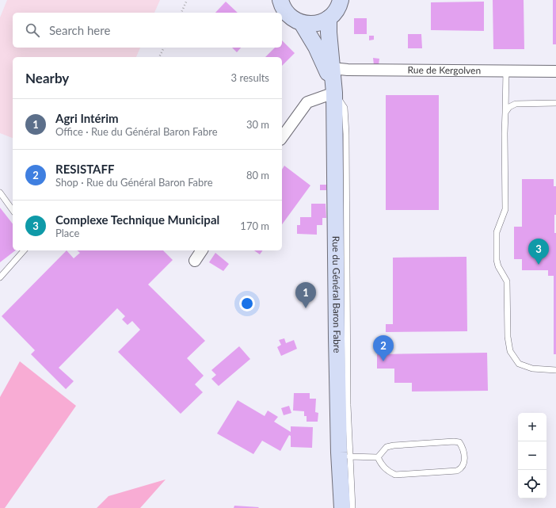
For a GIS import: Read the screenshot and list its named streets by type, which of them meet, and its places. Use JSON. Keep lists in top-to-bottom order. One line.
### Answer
{"streets":{"main road":["Rue du Général Baron Fabre"],"street":["Rue de Kergolven"]},"crossings":[["Rue de Kergolven","Rue du Général Baron Fabre"]],"page":{"search":"Search here","heading":["Nearby","3 results"],"list":[{"mark":"1","name":"Agri Intérim","note":"Office · Rue du Général Baron Fabre","value":"30 m"},{"mark":"2","name":"RESISTAFF","note":"Shop · Rue du Général Baron Fabre","value":"80 m"},{"mark":"3","name":"Complexe Technique Municipal","note":"Place","value":"170 m"}],"pins":["3","1","2"],"map_buttons":["+","−"]}}
